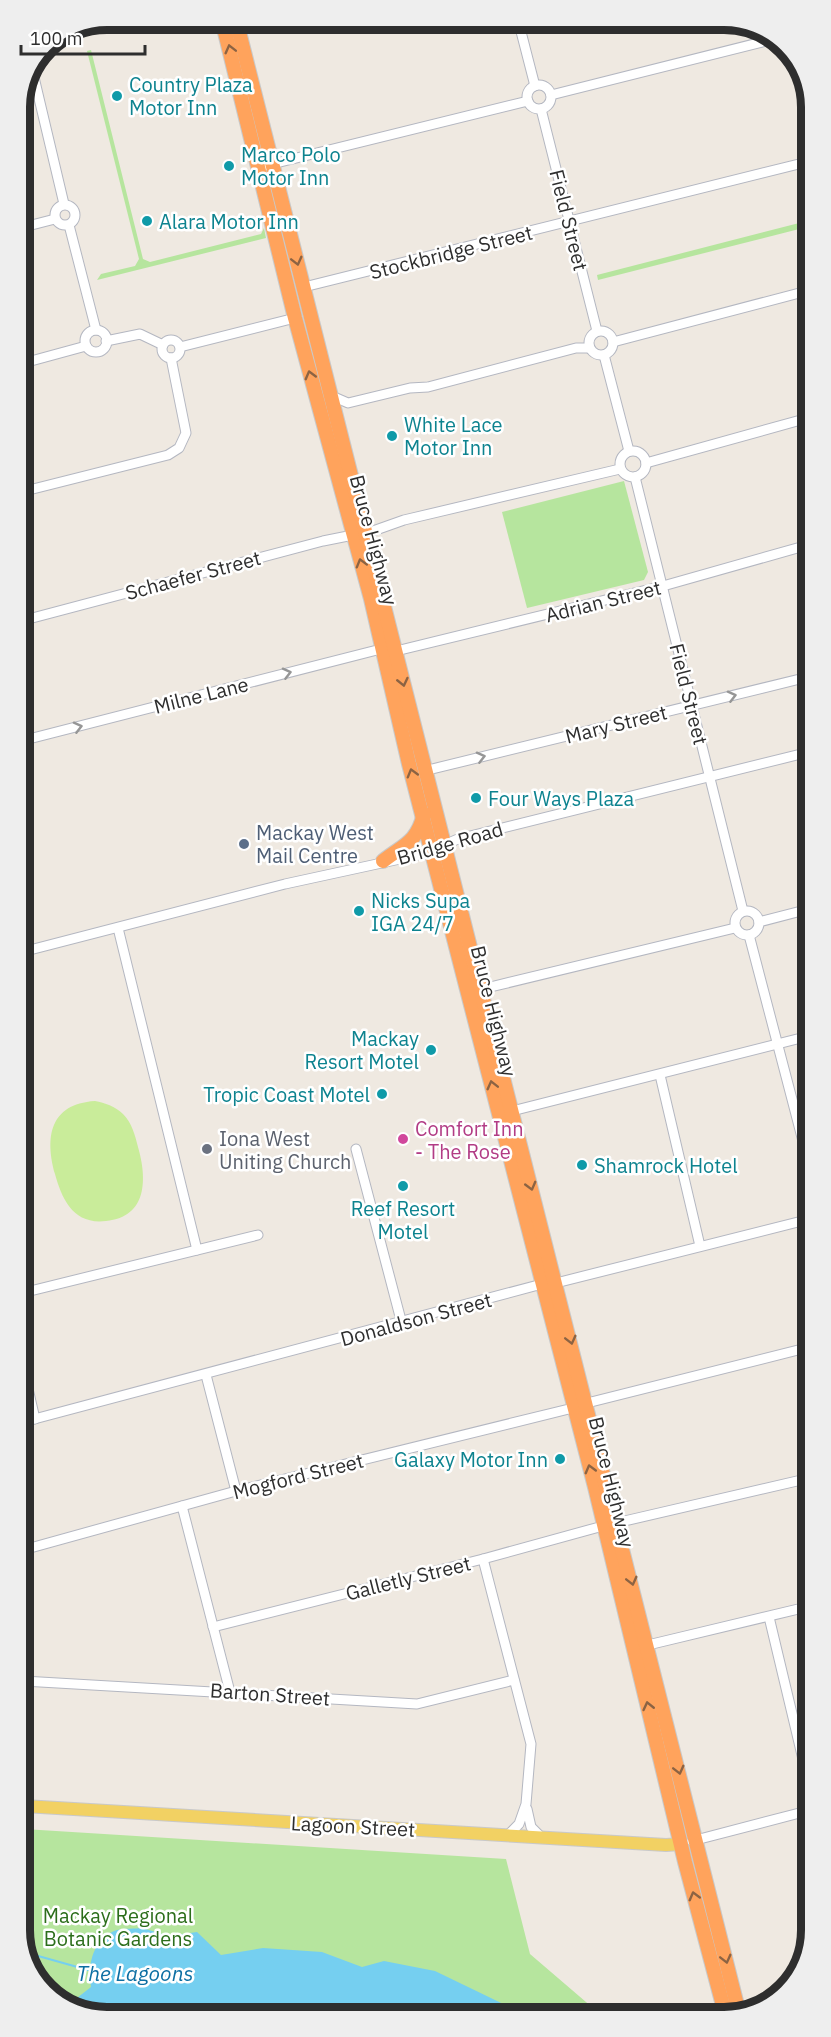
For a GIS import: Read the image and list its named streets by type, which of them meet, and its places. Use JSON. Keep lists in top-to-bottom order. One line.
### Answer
{"streets":{"highway":["Bruce Highway"],"main road":["Lagoon Street"],"street":["Field Street","Stockbridge Street","Schaefer Street","Adrian Street","Milne Lane","Mary Street","Bridge Road","Donaldson Street","Mogford Street","Galletly Street","Barton Street"]},"crossings":[["Field Street","Stockbridge Street"],["Field Street","Schaefer Street"],["Field Street","Adrian Street"],["Field Street","Mary Street"],["Field Street","Bridge Road"],["Stockbridge Street","Bruce Highway"],["Bruce Highway","Schaefer Street"],["Bruce Highway","Adrian Street"],["Bruce Highway","Milne Lane"],["Bruce Highway","Mary Street"],["Bruce Highway","Bridge Road"],["Bruce Highway","Donaldson Street"],["Bruce Highway","Mogford Street"],["Bruce Highway","Galletly Street"],["Bruce Highway","Lagoon Street"]],"one_way":["Milne Lane","Mary Street"],"water":["The Lagoons"],"parks":["Mackay Regional Botanic Gardens"],"places":["Country Plaza Motor Inn","Marco Polo Motor Inn","Alara Motor Inn","White Lace Motor Inn","Four Ways Plaza","Mackay West Mail Centre","Nicks Supa IGA 24/7","Mackay Resort Motel","Tropic Coast Motel","Comfort Inn - The Rose","Iona West Uniting Church","Shamrock Hotel","Reef Resort Motel","Galaxy Motor Inn"],"scale_bar":"100 m"}
